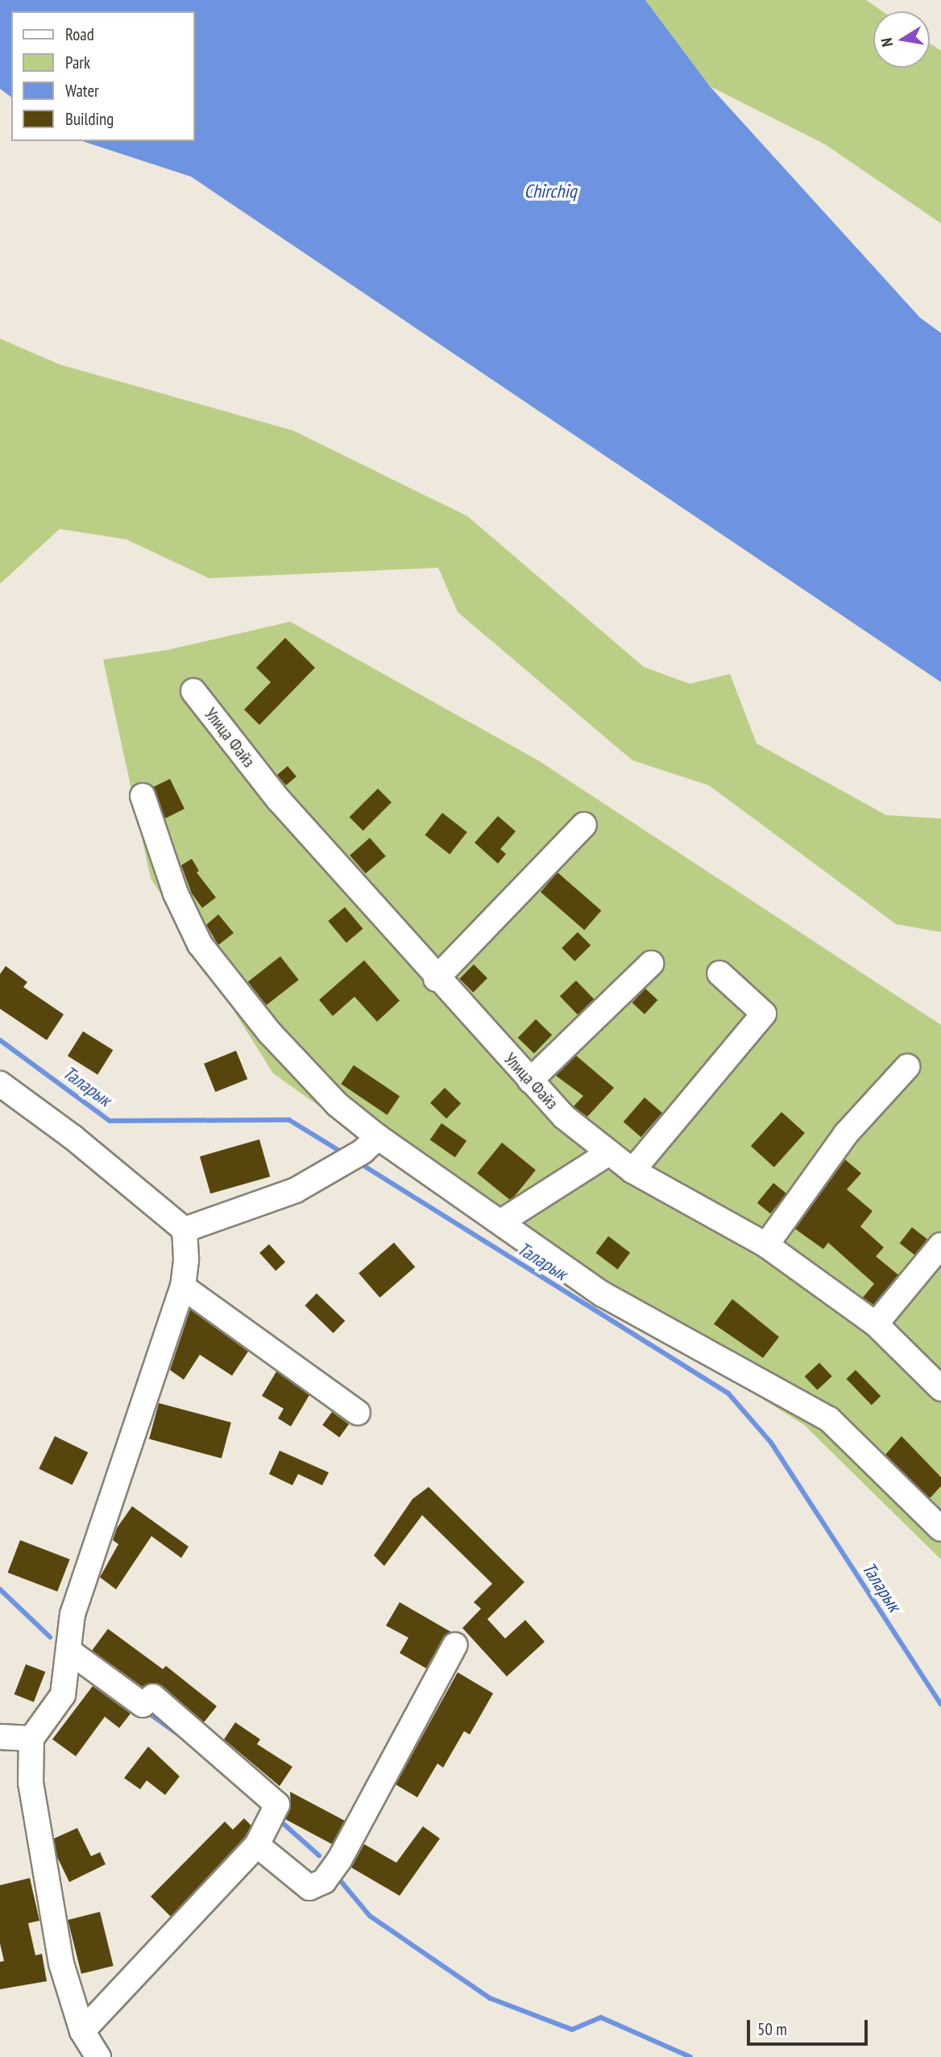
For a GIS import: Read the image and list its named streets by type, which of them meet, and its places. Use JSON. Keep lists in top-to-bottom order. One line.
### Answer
{"streets":{"street":["Улица Файз"]},"water":["Chirchiq","Таларык"],"legend":["Road","Park","Water","Building"],"scale_bar":"50 m","north":"left"}
